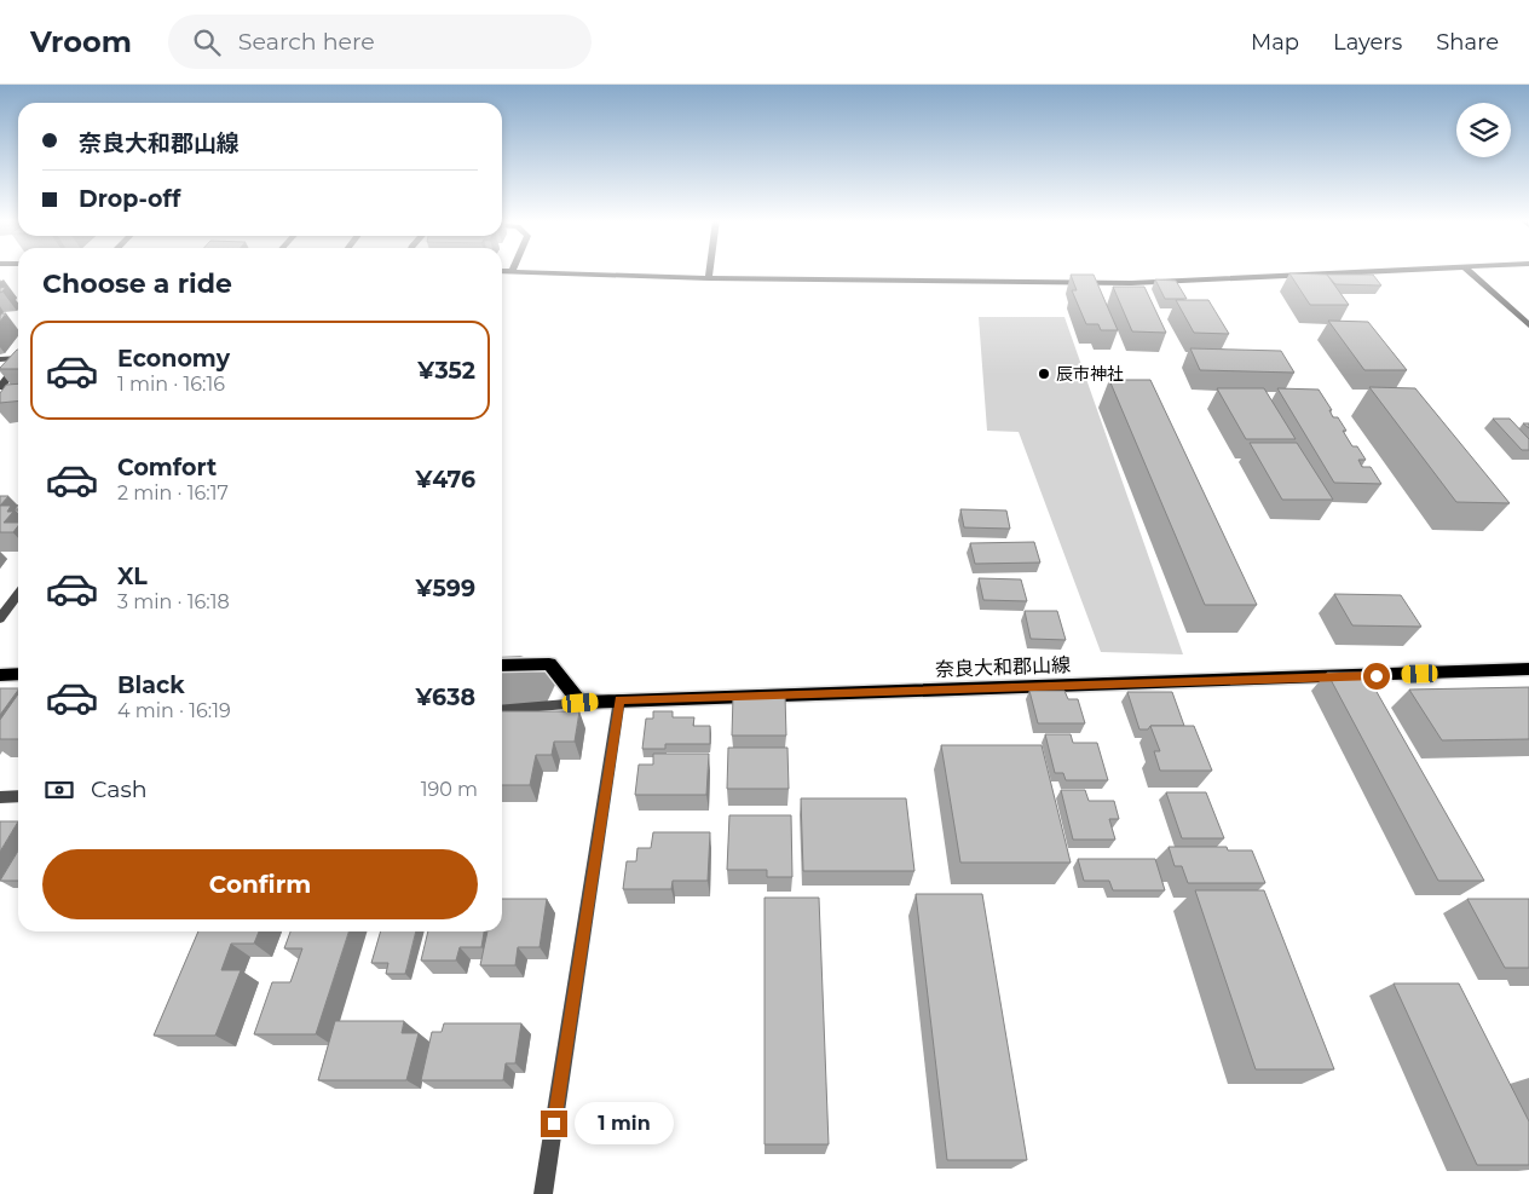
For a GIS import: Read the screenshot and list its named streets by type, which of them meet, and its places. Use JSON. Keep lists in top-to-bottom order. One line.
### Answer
{"streets":{"main road":["奈良大和郡山線"]},"places":["辰市神社"],"page":{"header":"Vroom","search":"Search here","nav":["Map","Layers","Share"],"banner":["奈良大和郡山線","Drop-off"],"heading":"Choose a ride","list":[{"name":"Economy","note":"1 min · 16:16","value":"¥352"},{"name":"Comfort","note":"2 min · 16:17","value":"¥476"},{"name":"XL","note":"3 min · 16:18","value":"¥599"},{"name":"Black","note":"4 min · 16:19","value":"¥638"}],"pay":["Cash","190 m"],"buttons":"Confirm","bubble":"1 min"}}
